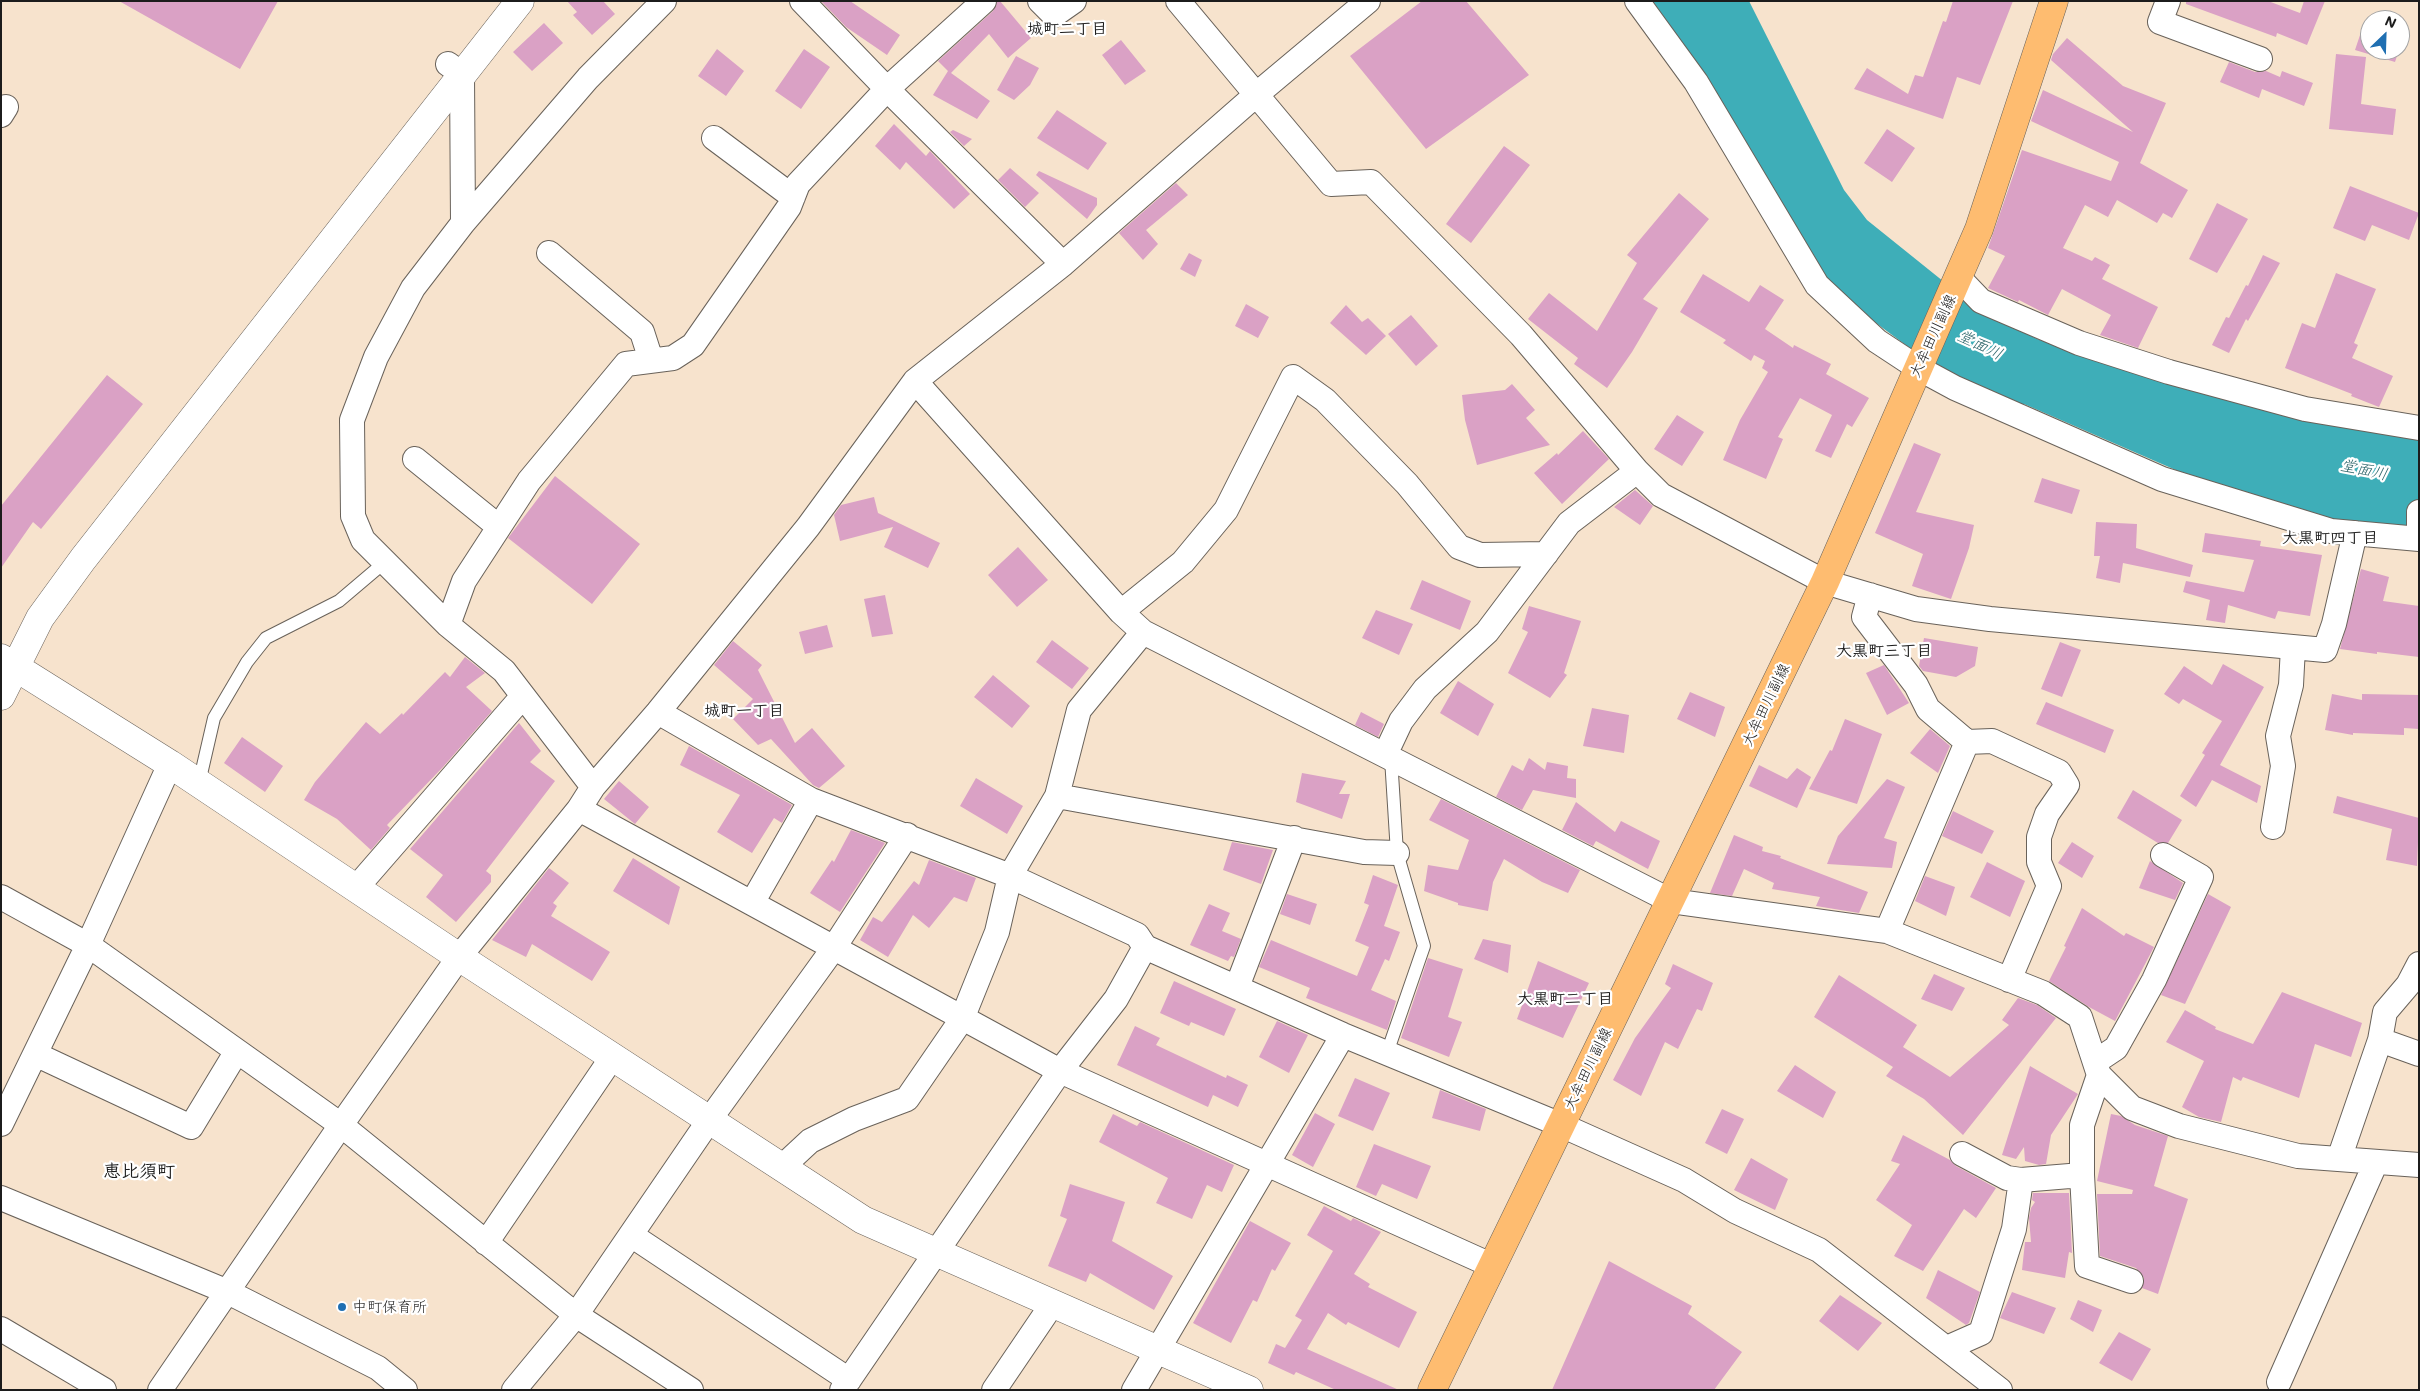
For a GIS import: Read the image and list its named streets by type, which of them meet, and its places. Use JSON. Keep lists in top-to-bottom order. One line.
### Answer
{"streets":{"main road":["大牟田川副線"]},"districts":["城町二丁目","大黒町四丁目","大黒町三丁目","城町一丁目","大黒町二丁目","恵比須町"],"water":["堂面川"],"places":["中町保育所"],"north":"top right"}
